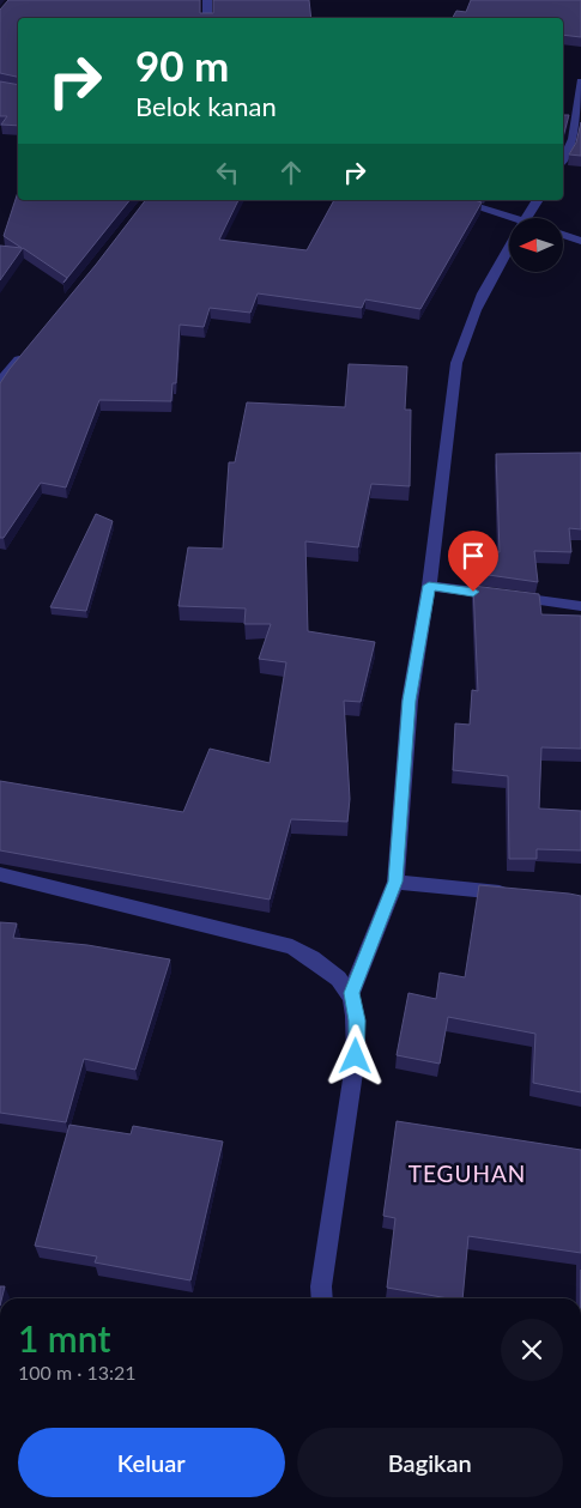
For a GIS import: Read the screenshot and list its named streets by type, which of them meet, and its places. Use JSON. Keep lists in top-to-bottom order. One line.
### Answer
{"districts":["TEGUHAN"],"north":"left","page":{"turn":["90 m","Belok kanan"],"heading":["1 mnt","100 m · 13:21"],"buttons":["Keluar","Bagikan"]}}
